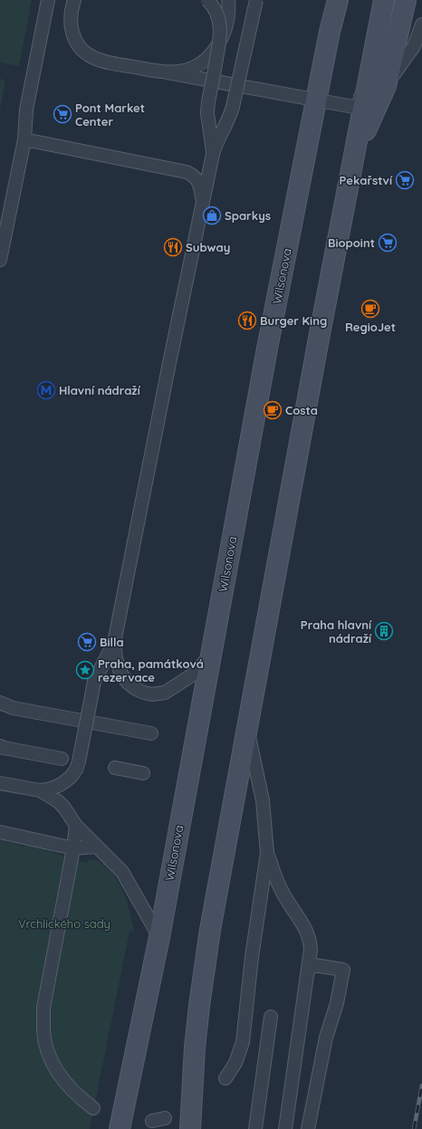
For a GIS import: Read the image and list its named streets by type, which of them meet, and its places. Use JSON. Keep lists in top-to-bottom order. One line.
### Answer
{"streets":{"main road":["Wilsonova"]},"parks":["Vrchlického sady"],"places":{"supermarket":["Pont Market Center","Pekařství","Biopoint","Billa"],"shop":["Sparkys"],"restaurant":["Subway","Burger King"],"cafe":["RegioJet","Costa"],"metro station":["Hlavní nádraží"],"building":["Praha hlavní nádraží"],"place":["Praha, památková rezervace"]}}
